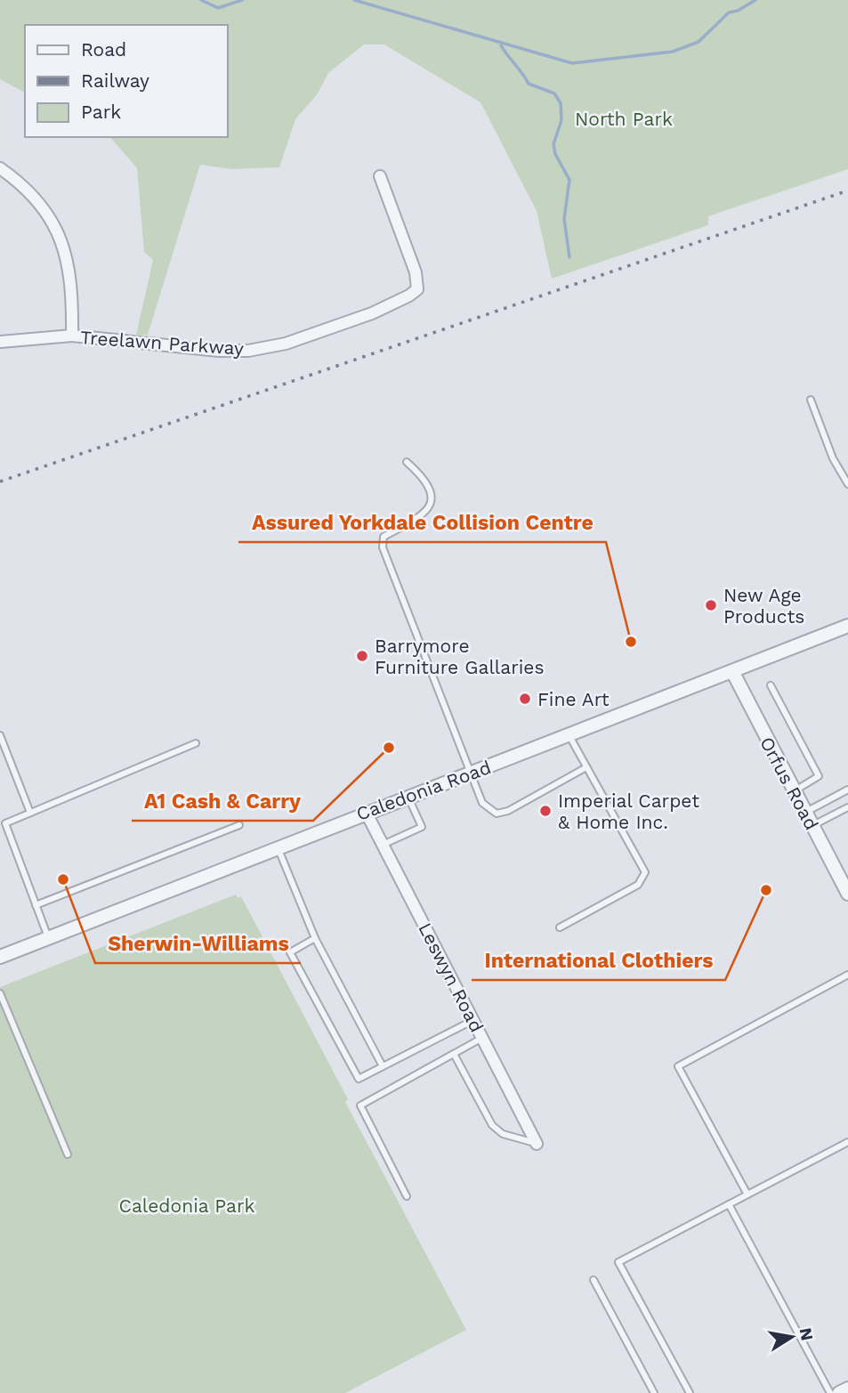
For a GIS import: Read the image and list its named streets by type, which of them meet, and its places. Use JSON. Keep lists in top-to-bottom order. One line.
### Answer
{"streets":{"street":["Treelawn Parkway","Orfus Road","Caledonia Road","Leswyn Road"]},"crossings":[["Orfus Road","Caledonia Road"],["Caledonia Road","Leswyn Road"]],"parks":["North Park","Caledonia Park"],"places":["New Age Products","Assured Yorkdale Collision Centre","Barrymore Furniture Gallaries","Fine Art","A1 Cash & Carry","Imperial Carpet & Home Inc.","Sherwin-Williams","International Clothiers"],"legend":["Road","Railway","Park"],"north":"right"}
